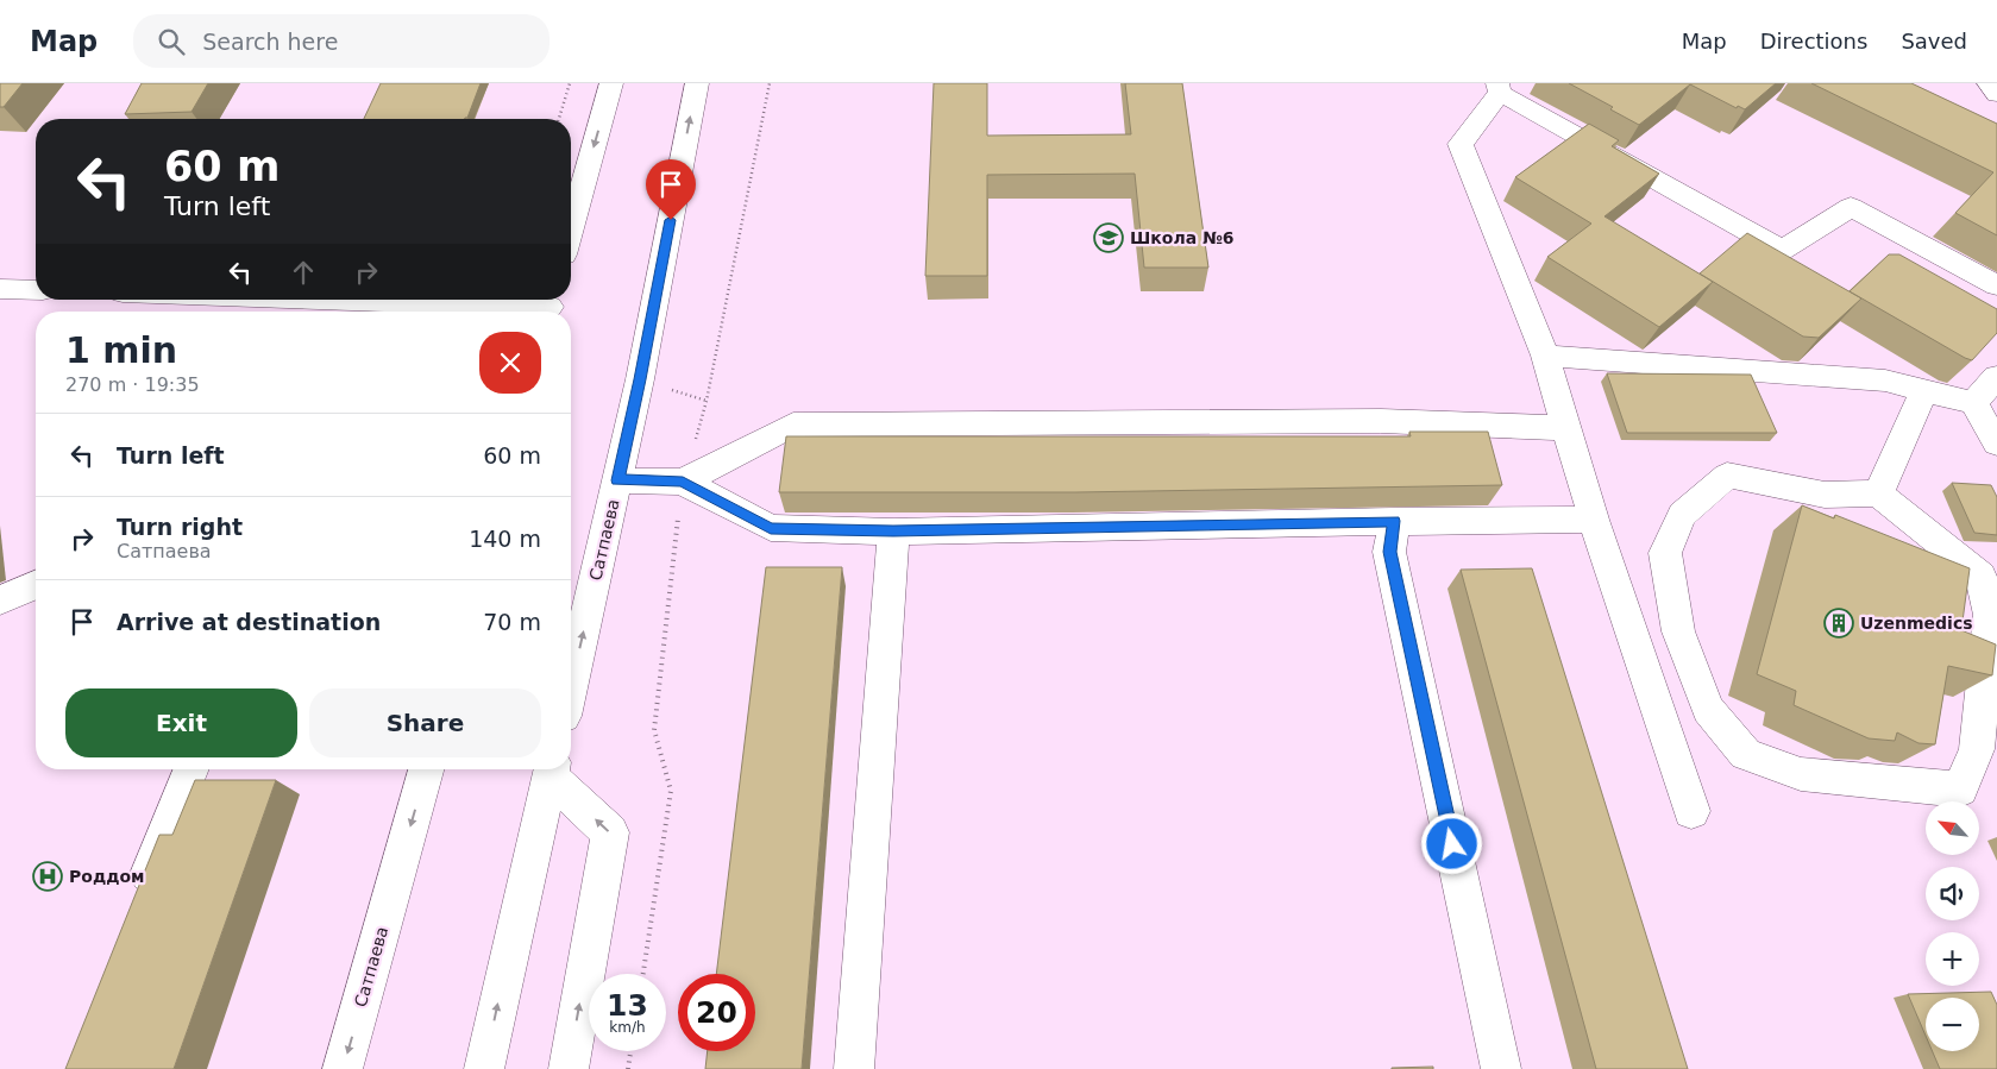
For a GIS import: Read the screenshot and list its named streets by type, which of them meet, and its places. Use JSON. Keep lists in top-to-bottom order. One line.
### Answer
{"streets":{"street":["Сатпаева"]},"places":{"school or university":["Школа №6"],"building":["Uzenmedics"],"hospital":["Роддом"]},"north":"top left","page":{"header":"Map","search":"Search here","nav":["Map","Directions","Saved"],"turn":["60 m","Turn left"],"heading":["1 min","270 m · 19:35"],"list":[{"name":"Turn left","value":"60 m"},{"name":"Turn right","note":"Сатпаева","value":"140 m"},{"name":"Arrive at destination","value":"70 m"}],"buttons":["Exit","Share"],"map_buttons":["+","−"],"speed":"13 km/h","limit":"20"}}
